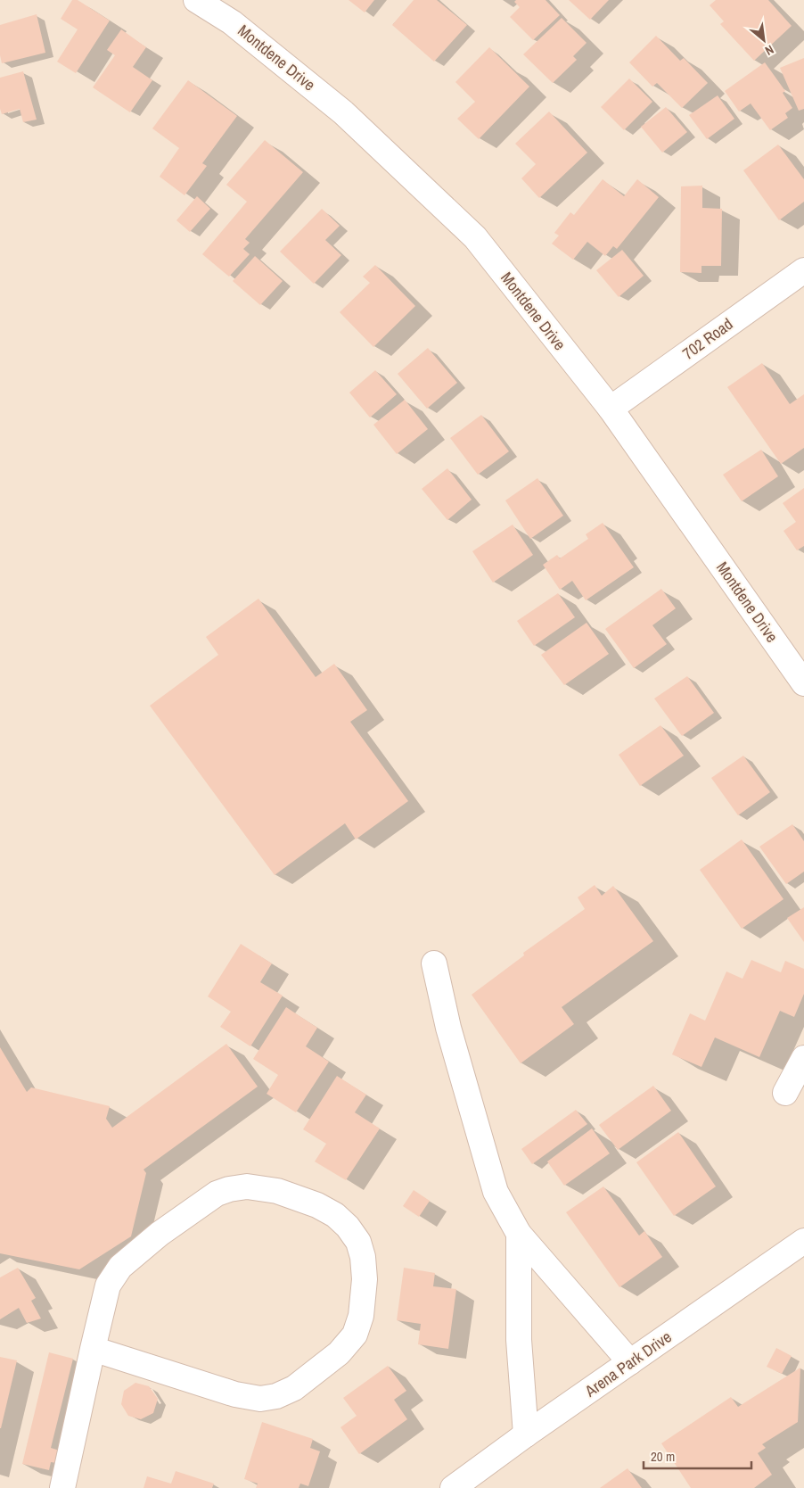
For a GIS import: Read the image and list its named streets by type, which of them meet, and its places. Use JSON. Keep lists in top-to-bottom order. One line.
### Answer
{"streets":{"street":["Montdene Drive","702 Road","Arena Park Drive"]},"crossings":[["Montdene Drive","702 Road"]],"scale_bar":"20 m","north":"bottom right"}
